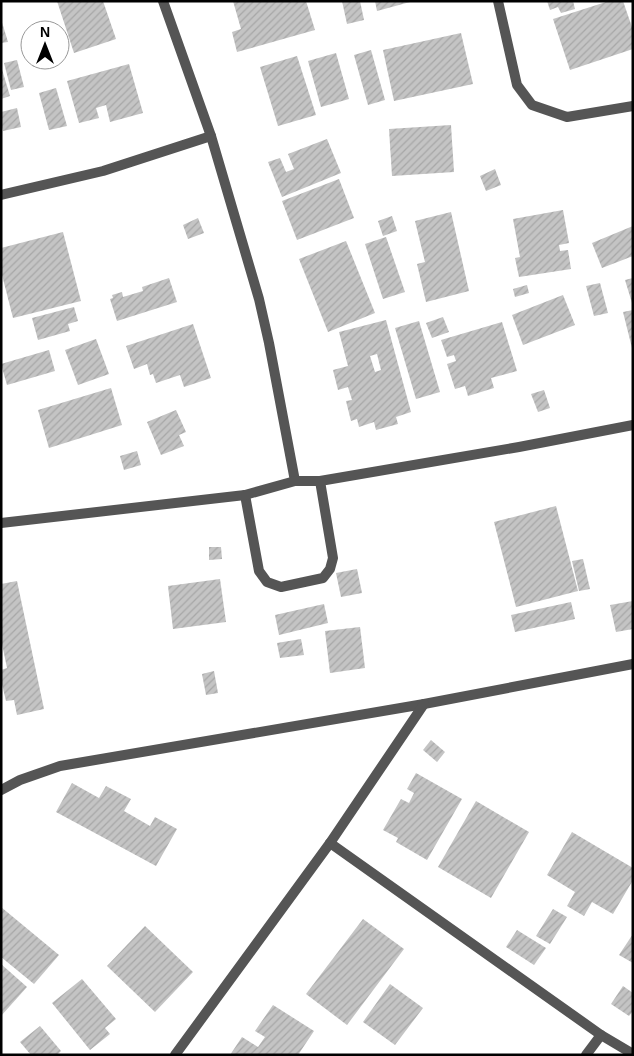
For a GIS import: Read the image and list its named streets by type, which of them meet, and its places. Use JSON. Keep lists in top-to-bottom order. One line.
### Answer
{"north":"top"}
